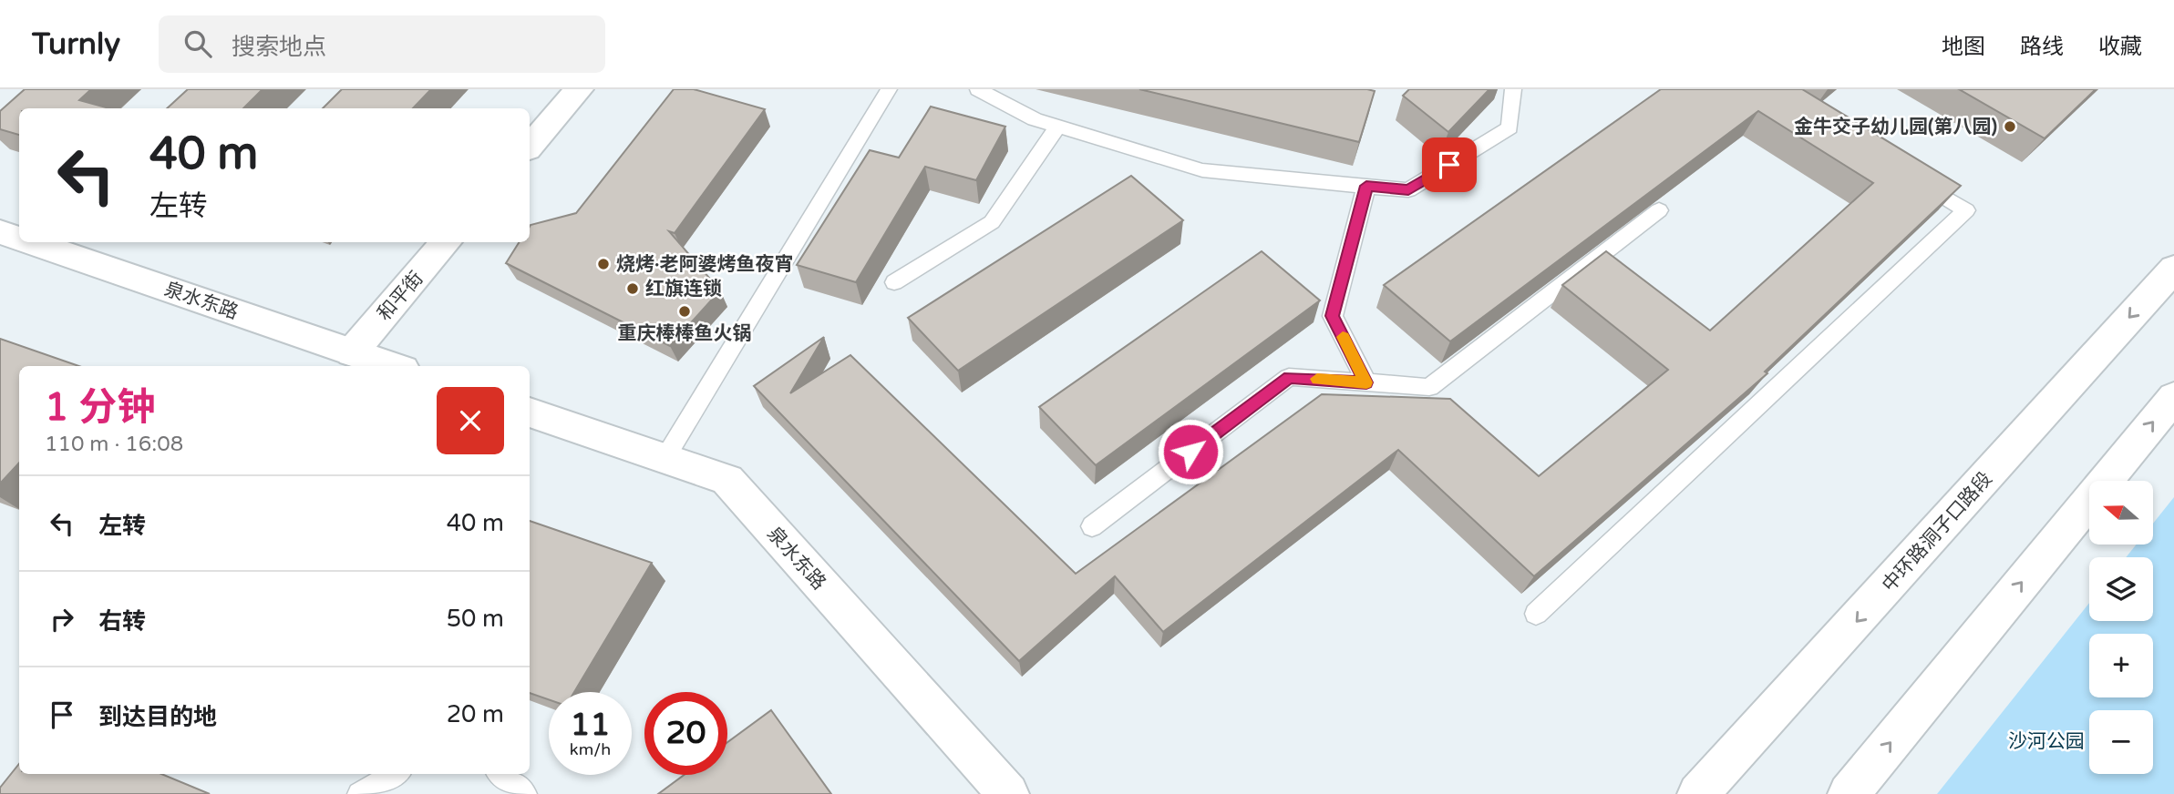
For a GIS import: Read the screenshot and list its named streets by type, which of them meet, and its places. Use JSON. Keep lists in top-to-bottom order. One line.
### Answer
{"streets":{"main road":["和平街","泉水东路","中环路洞子口路段"]},"crossings":[["和平街","泉水东路"]],"parks":["沙河公园"],"places":["金牛交子幼儿园(第八园)","烧烤·老阿婆烤鱼夜宵","红旗连锁","重庆棒棒鱼火锅"],"north":"left","page":{"header":"Turnly","search":"搜索地点","nav":["地图","路线","收藏"],"turn":["40 m","左转"],"heading":["1 分钟","110 m · 16:08"],"list":[{"name":"左转","value":"40 m"},{"name":"右转","value":"50 m"},{"name":"到达目的地","value":"20 m"}],"map_buttons":["+","−"],"speed":"11 km/h","limit":"20"}}
